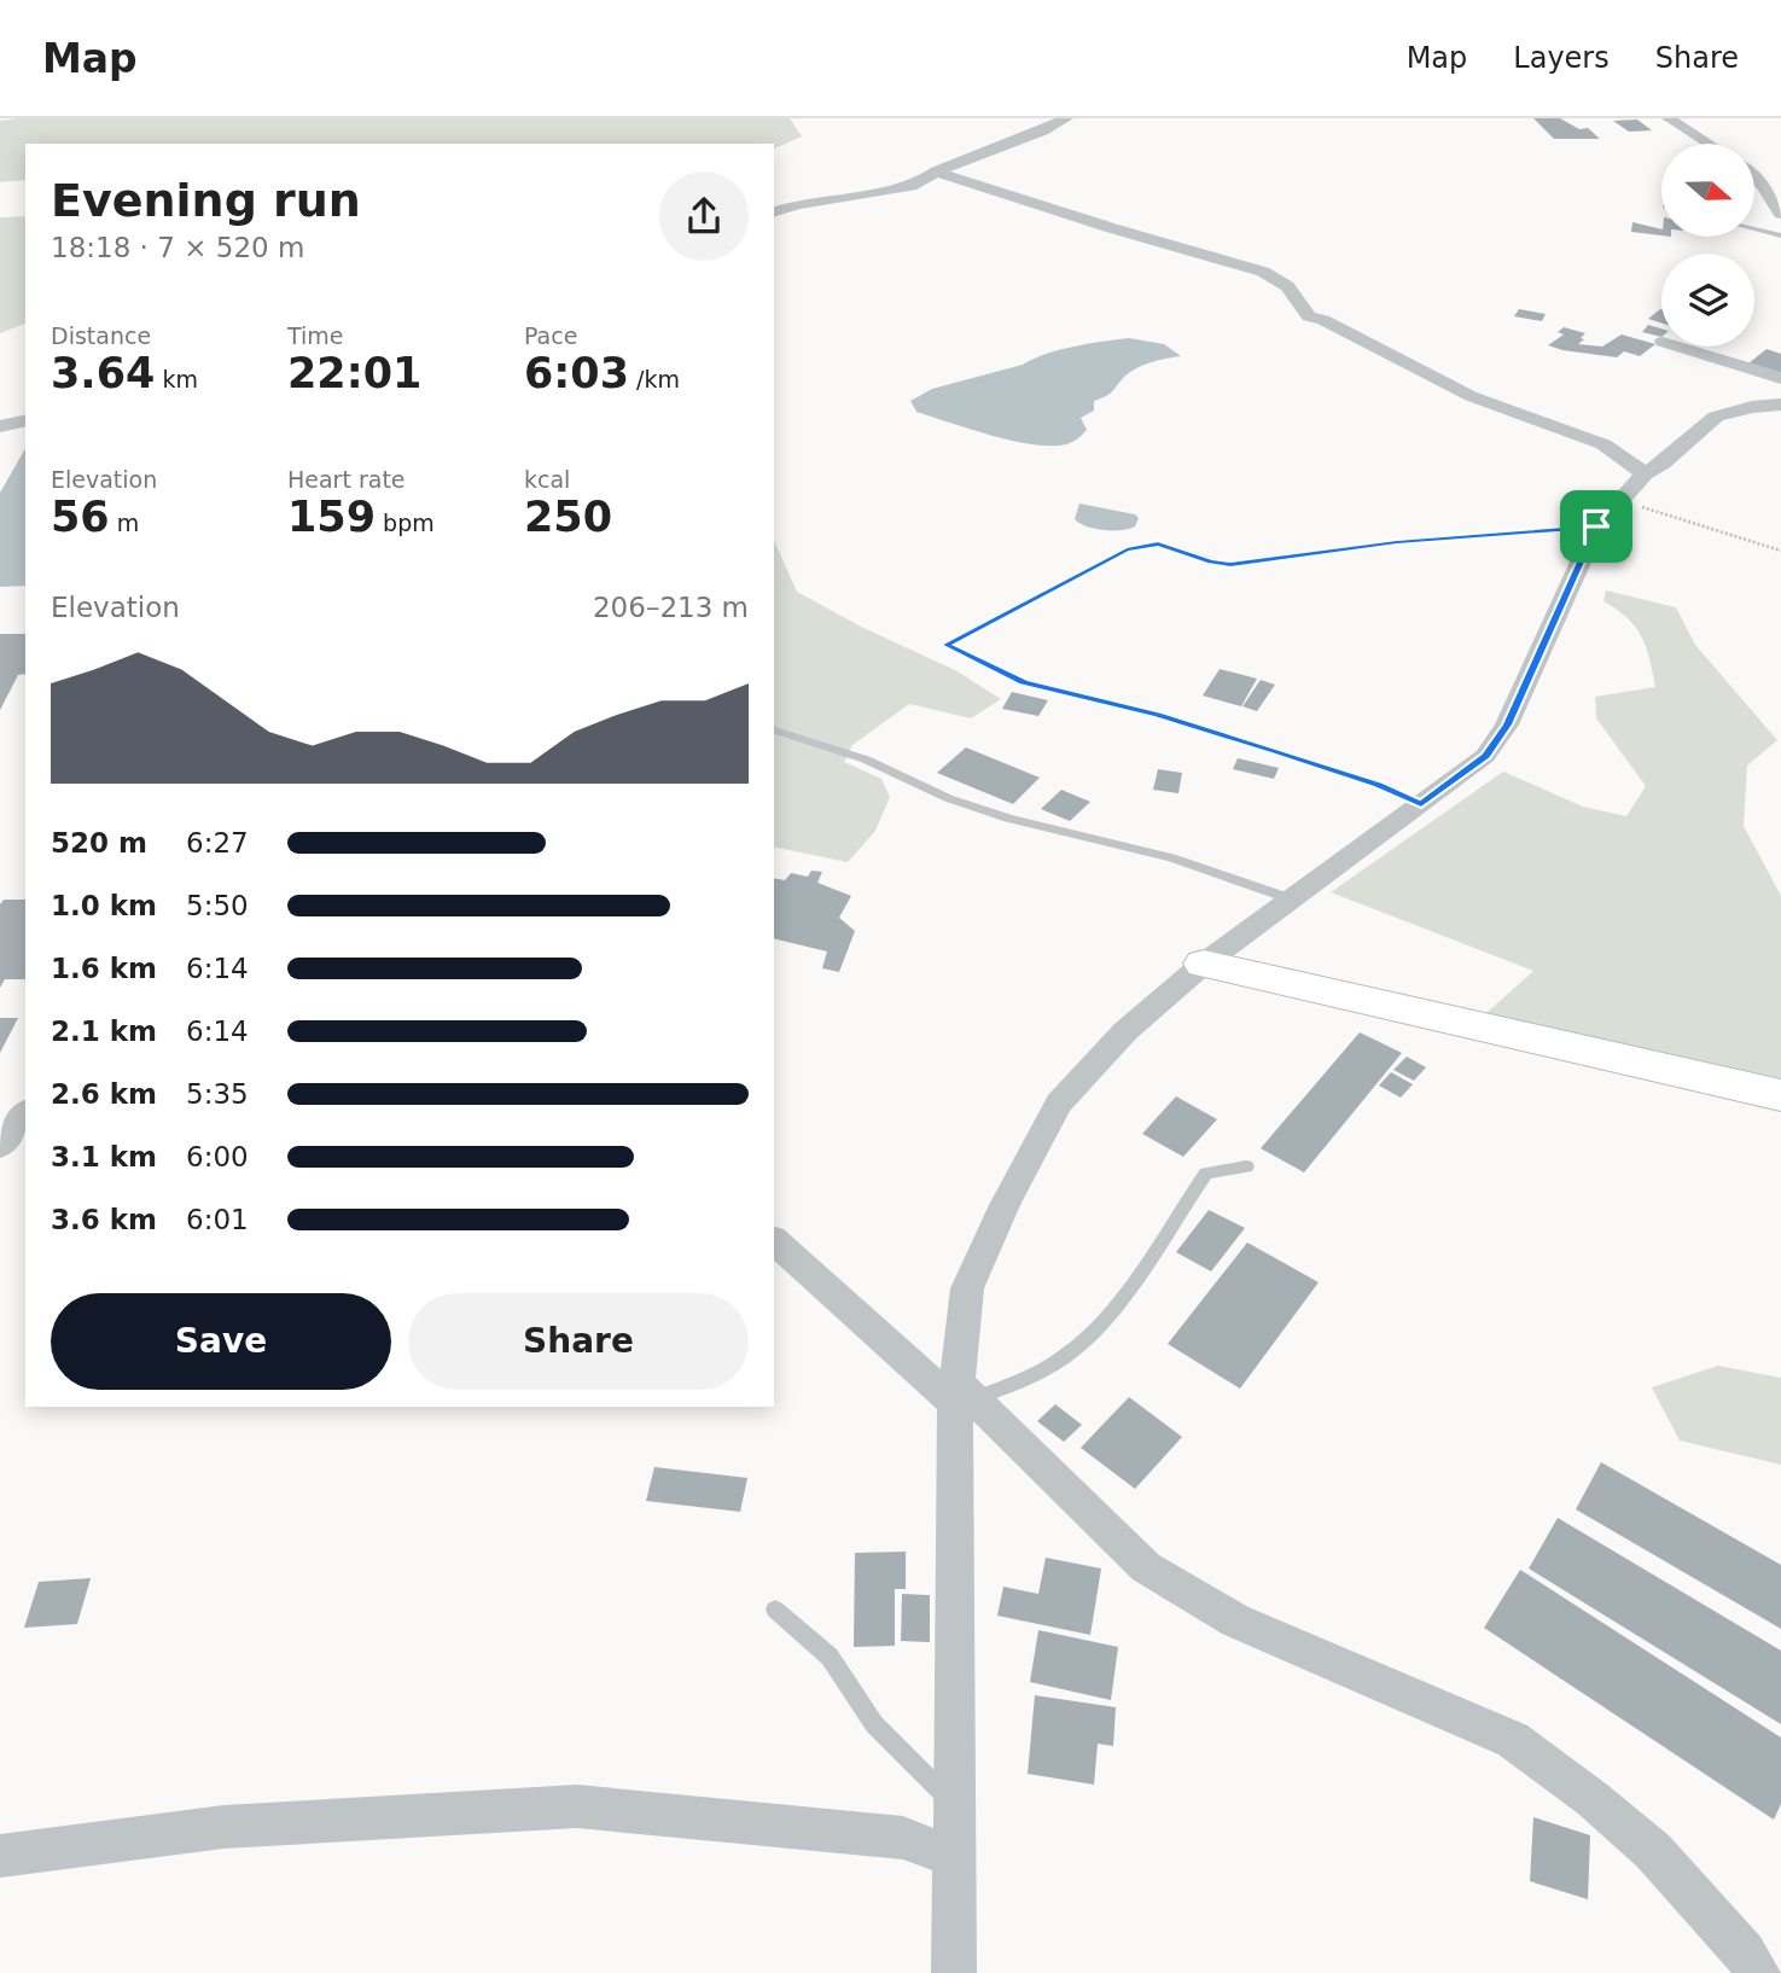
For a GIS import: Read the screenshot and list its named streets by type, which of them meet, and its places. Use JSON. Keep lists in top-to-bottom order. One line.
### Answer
{"north":"right","page":{"header":"Map","nav":["Map","Layers","Share"],"heading":["Evening run","18:18 · 7 × 520 m"],"stats":[["Distance","3.64 km"],["Time","22:01"],["Pace","6:03 /km"],["Elevation","56 m"],["Heart rate","159 bpm"],["kcal","250"]],"chart":["Elevation","206–213 m"],"list":[{"name":"520 m","note":"6:27"},{"name":"1.0 km","note":"5:50"},{"name":"1.6 km","note":"6:14"},{"name":"2.1 km","note":"6:14"},{"name":"2.6 km","note":"5:35"},{"name":"3.1 km","note":"6:00"},{"name":"3.6 km","note":"6:01"}],"buttons":["Save","Share"]}}
